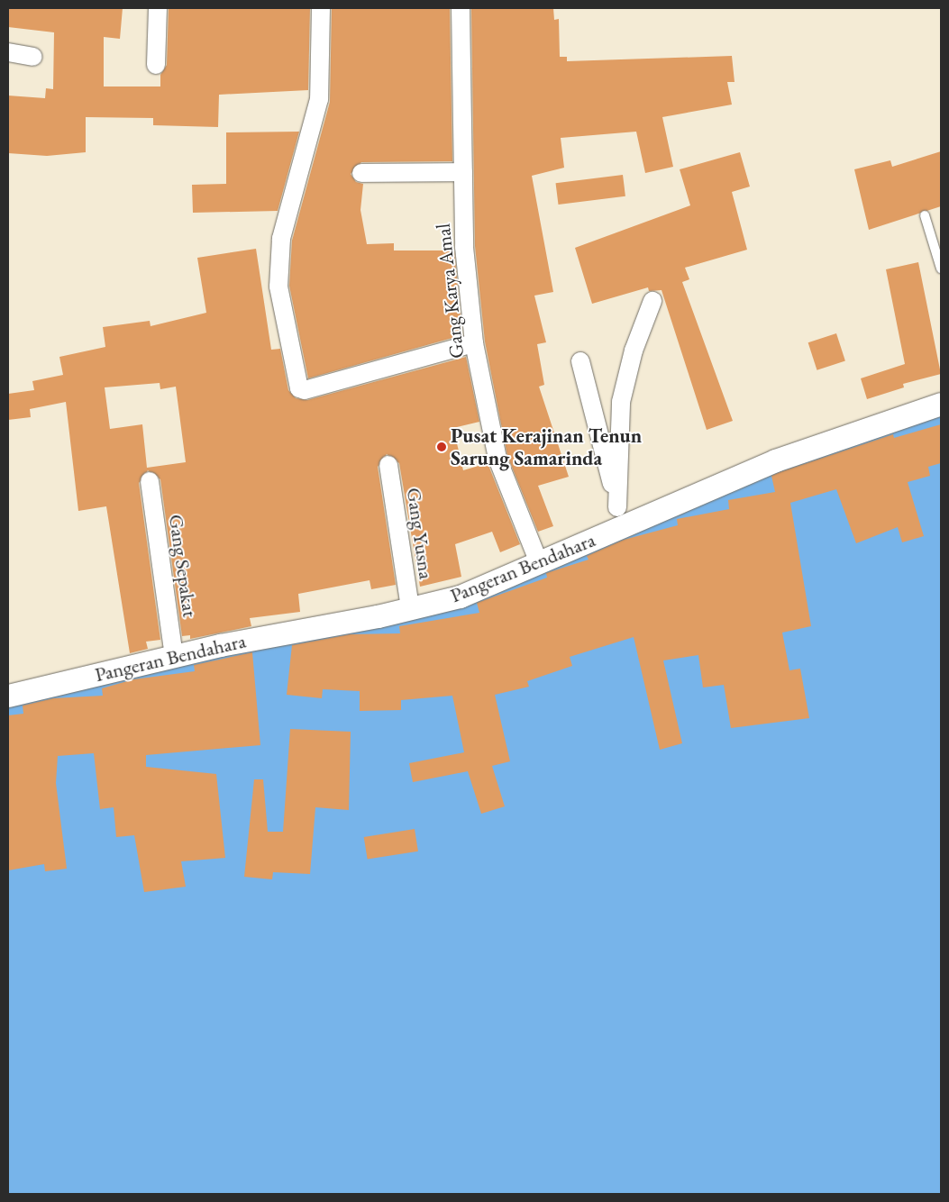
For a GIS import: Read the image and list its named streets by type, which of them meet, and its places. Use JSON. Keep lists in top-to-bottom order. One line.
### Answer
{"streets":{"street":["Gang Karya Amal","Gang Yusna","Gang Sepakat","Pangeran Bendahara"]},"crossings":[["Gang Karya Amal","Pangeran Bendahara"],["Gang Yusna","Pangeran Bendahara"],["Gang Sepakat","Pangeran Bendahara"]],"places":["Pusat Kerajinan Tenun Sarung Samarinda"]}
